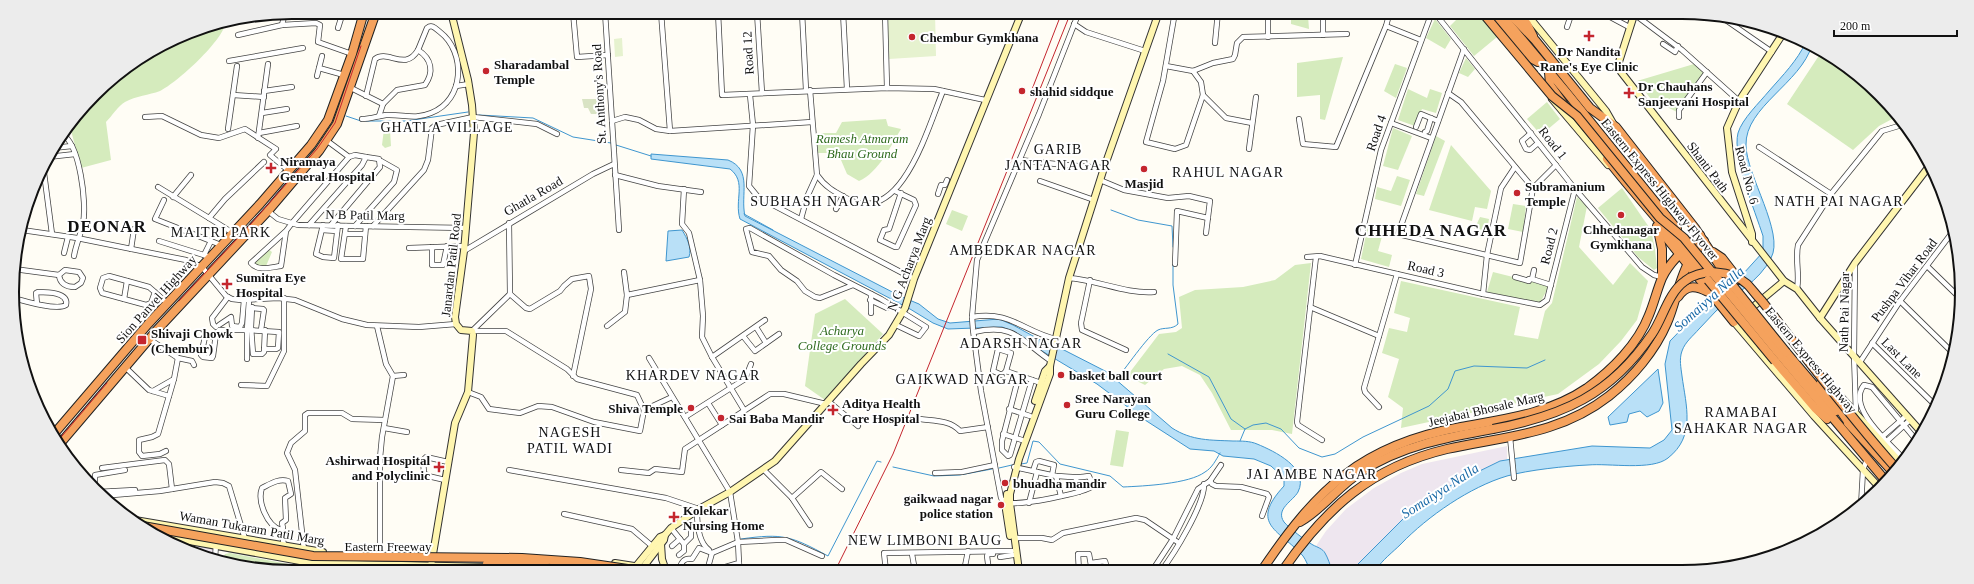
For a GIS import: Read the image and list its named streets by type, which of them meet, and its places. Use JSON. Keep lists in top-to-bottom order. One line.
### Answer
{"streets":{"highway":["Eastern Express Highway Flyover","Sion Panvel Highway","Eastern Express Highway","Jeejabai Bhosale Marg","Eastern Freeway"],"main road":["Shanti Path","Road No. 6","N G Acharya Marg","Janardan Patil Road","Nath Pai Nagar","Waman Tukaram Patil Marg"],"street":["Road 12","St. Anthony's Road","Road 4","Road 1","Ghatla Road","N B Patil Marg","Road 2","Road 3","Pushpa Vihar Road","Last Lane"]},"crossings":[["St. Anthony's Road","Ghatla Road"],["Road 4","Road 3"],["Road 1","Road 2"],["Road 1","Jeejabai Bhosale Marg"],["Shanti Path","Road No. 6"],["Shanti Path","Pushpa Vihar Road"],["Shanti Path","Nath Pai Nagar"],["Eastern Express Highway Flyover","Eastern Express Highway"],["Ghatla Road","Janardan Patil Road"],["N B Patil Marg","Janardan Patil Road"],["N B Patil Marg","Sion Panvel Highway"],["Road 2","Road 3"],["Pushpa Vihar Road","Last Lane"]],"districts":["GHATLA VILLAGE","GARIB JANTA NAGAR","RAHUL NAGAR","SUBHASH NAGAR","NATH PAI NAGAR","DEONAR","CHHEDA NAGAR","MAITRI PARK","AMBEDKAR NAGAR","ADARSH NAGAR","KHARDEV NAGAR","GAIKWAD NAGAR","RAMABAI SAHAKAR NAGAR","NAGESH PATIL WADI","JAI AMBE NAGAR","NEW LIMBONI BAUG"],"water":["Somaiyya Nalla"],"parks":["Ramesh Atmaram Bhau Ground","Acharya College Grounds"],"places":{"health":["Dr Nandita Rane's Eye Clinic","Dr Chauhans Sanjeevani Hospital","Niramaya General Hospital","Sumitra Eye Hospital","Aditya Health Care Hospital","Ashirwad Hospital and Polyclinic","Kolekar Nursing Home"],"other":["Chembur Gymkhana","Sharadambal Temple","shahid siddque","Masjid","Subramanium Temple","Chhedanagar Gymkhana","basket ball court","Sree Narayan Guru College","Shiva Temple","Sai Baba Mandir","bhuadha mandir","gaikwaad nagar police station"],"transit":["Shivaji Chowk (Chembur)"]},"scale_bar":"200 m"}
